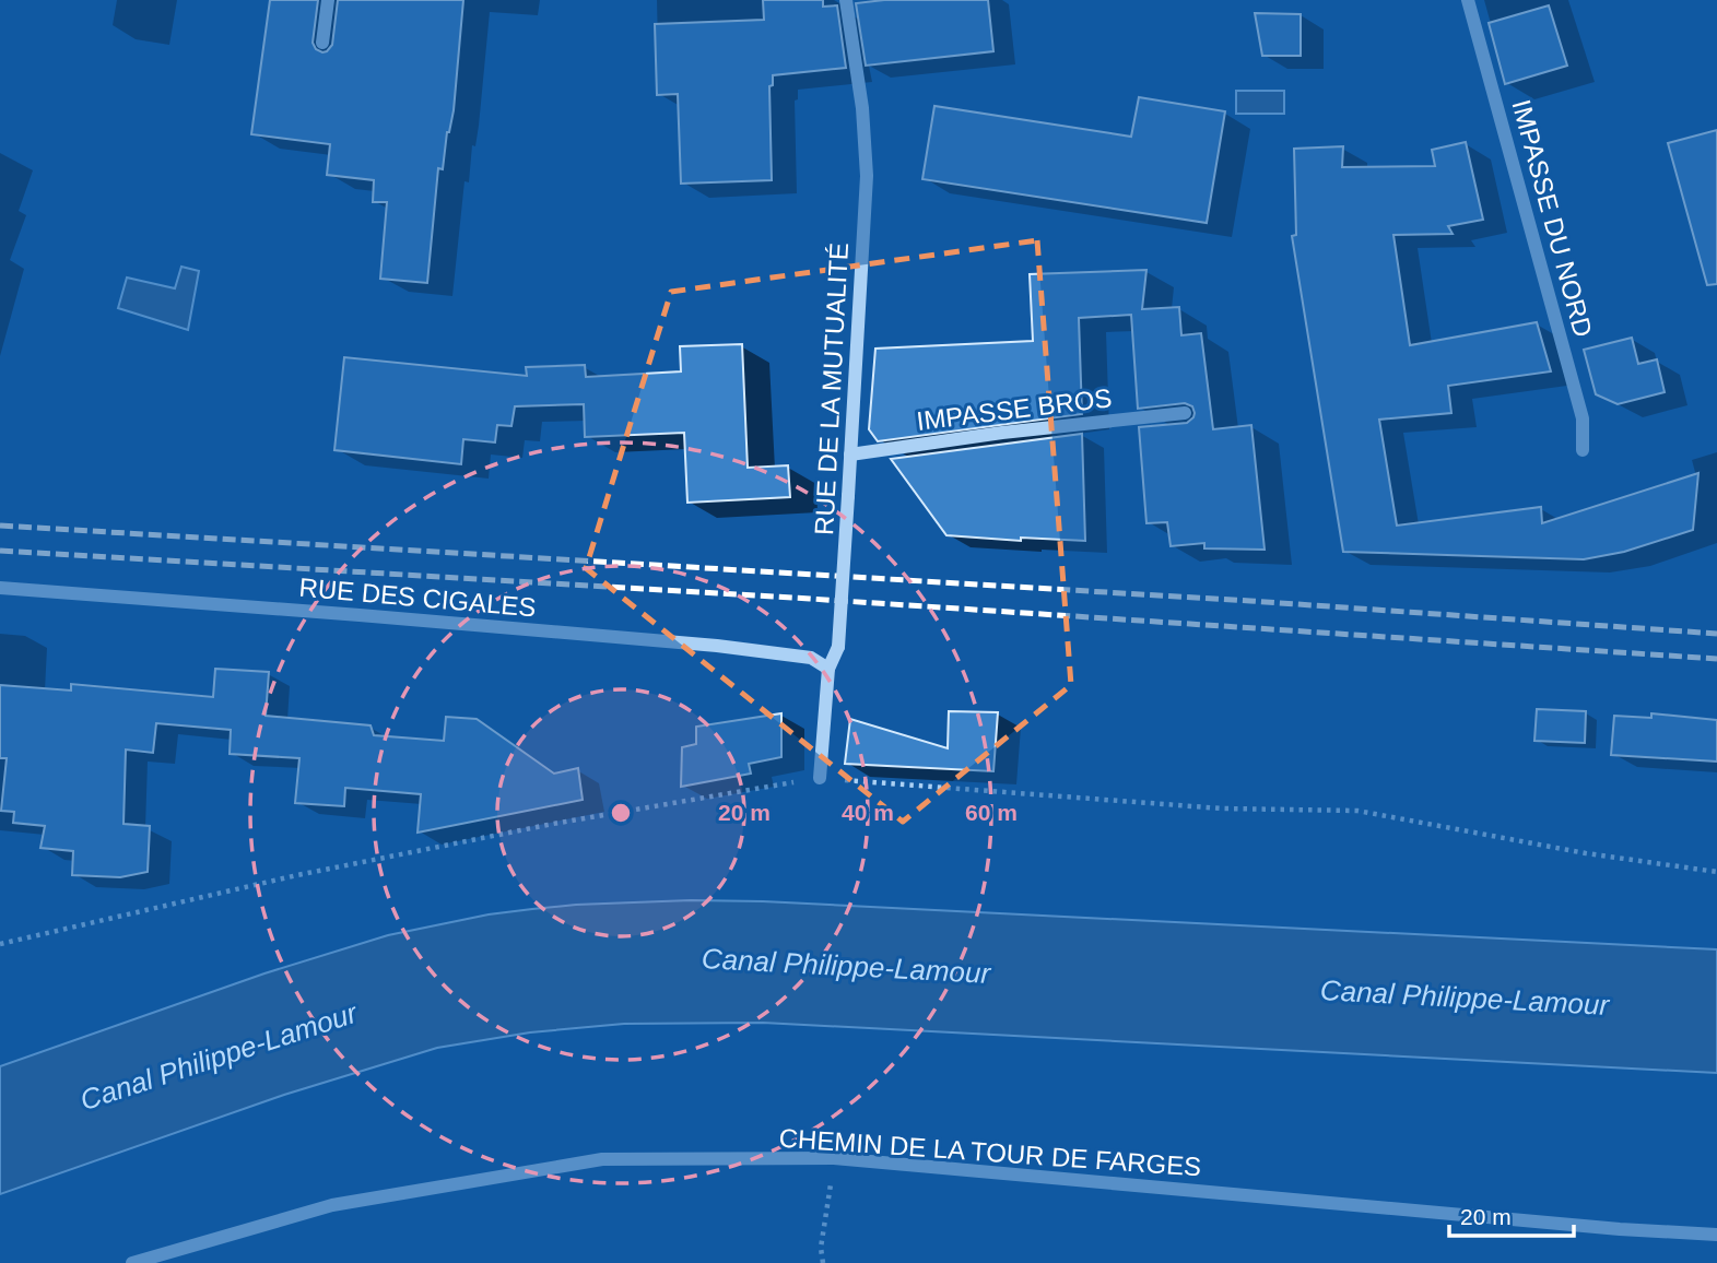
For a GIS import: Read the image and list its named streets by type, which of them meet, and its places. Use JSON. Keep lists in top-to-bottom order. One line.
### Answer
{"streets":{"street":["IMPASSE DU NORD","RUE DE LA MUTUALITÉ","IMPASSE BROS","RUE DES CIGALES","CHEMIN DE LA TOUR DE FARGES"]},"crossings":[["RUE DE LA MUTUALITÉ","IMPASSE BROS"],["RUE DE LA MUTUALITÉ","RUE DES CIGALES"]],"water":["Canal Philippe-Lamour"],"scale_bar":"20 m","rings":["20 m","40 m","60 m"]}
